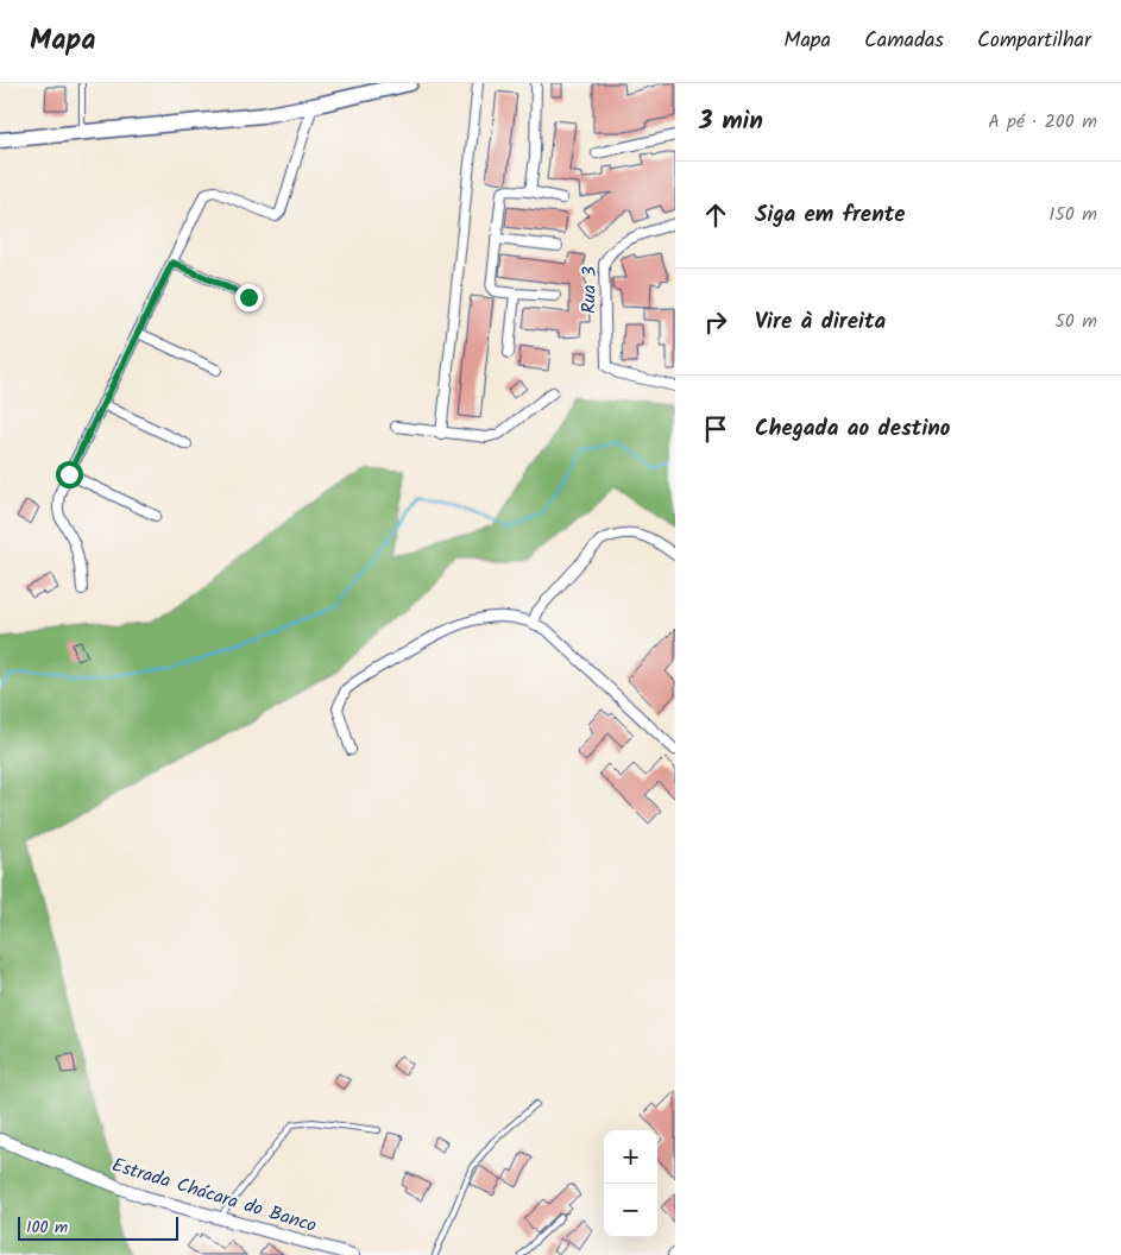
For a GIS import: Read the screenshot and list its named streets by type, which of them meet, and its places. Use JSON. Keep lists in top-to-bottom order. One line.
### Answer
{"streets":{"street":["Rua 3","Estrada Chácara do Banco"]},"scale_bar":"100 m","page":{"header":"Mapa","nav":["Mapa","Camadas","Compartilhar"],"heading":["3 min","A pé · 200 m"],"list":[["Siga em frente","150 m"],["Vire à direita","50 m"],"Chegada ao destino"],"map_buttons":["+","−"],"scale":"100 m"}}
